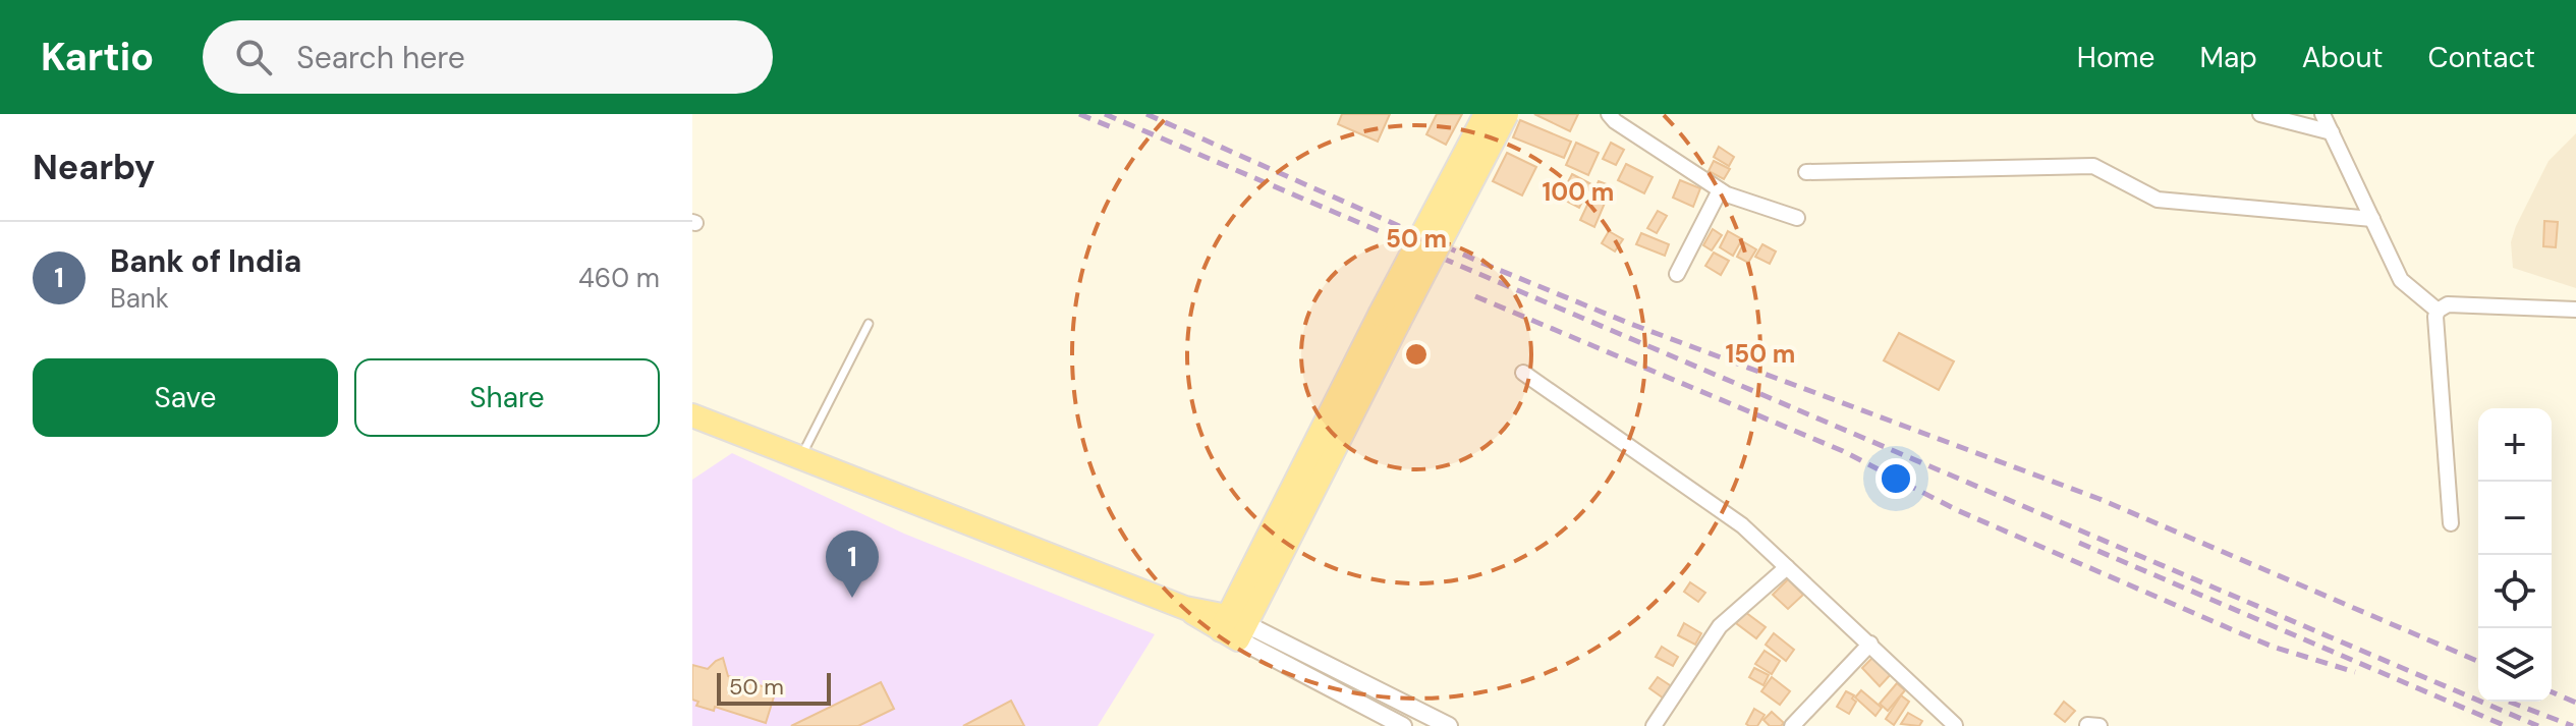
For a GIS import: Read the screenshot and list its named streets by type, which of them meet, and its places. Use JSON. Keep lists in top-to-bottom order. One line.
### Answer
{"scale_bar":"50 m","page":{"header":"Kartio","search":"Search here","nav":["Home","Map","About","Contact"],"heading":"Nearby","list":[{"mark":"1","name":"Bank of India","note":"Bank","value":"460 m"}],"buttons":["Save","Share"],"map_buttons":["+","−"],"pins":"1","scale":"50 m"},"rings":["100 m","50 m","150 m"]}
